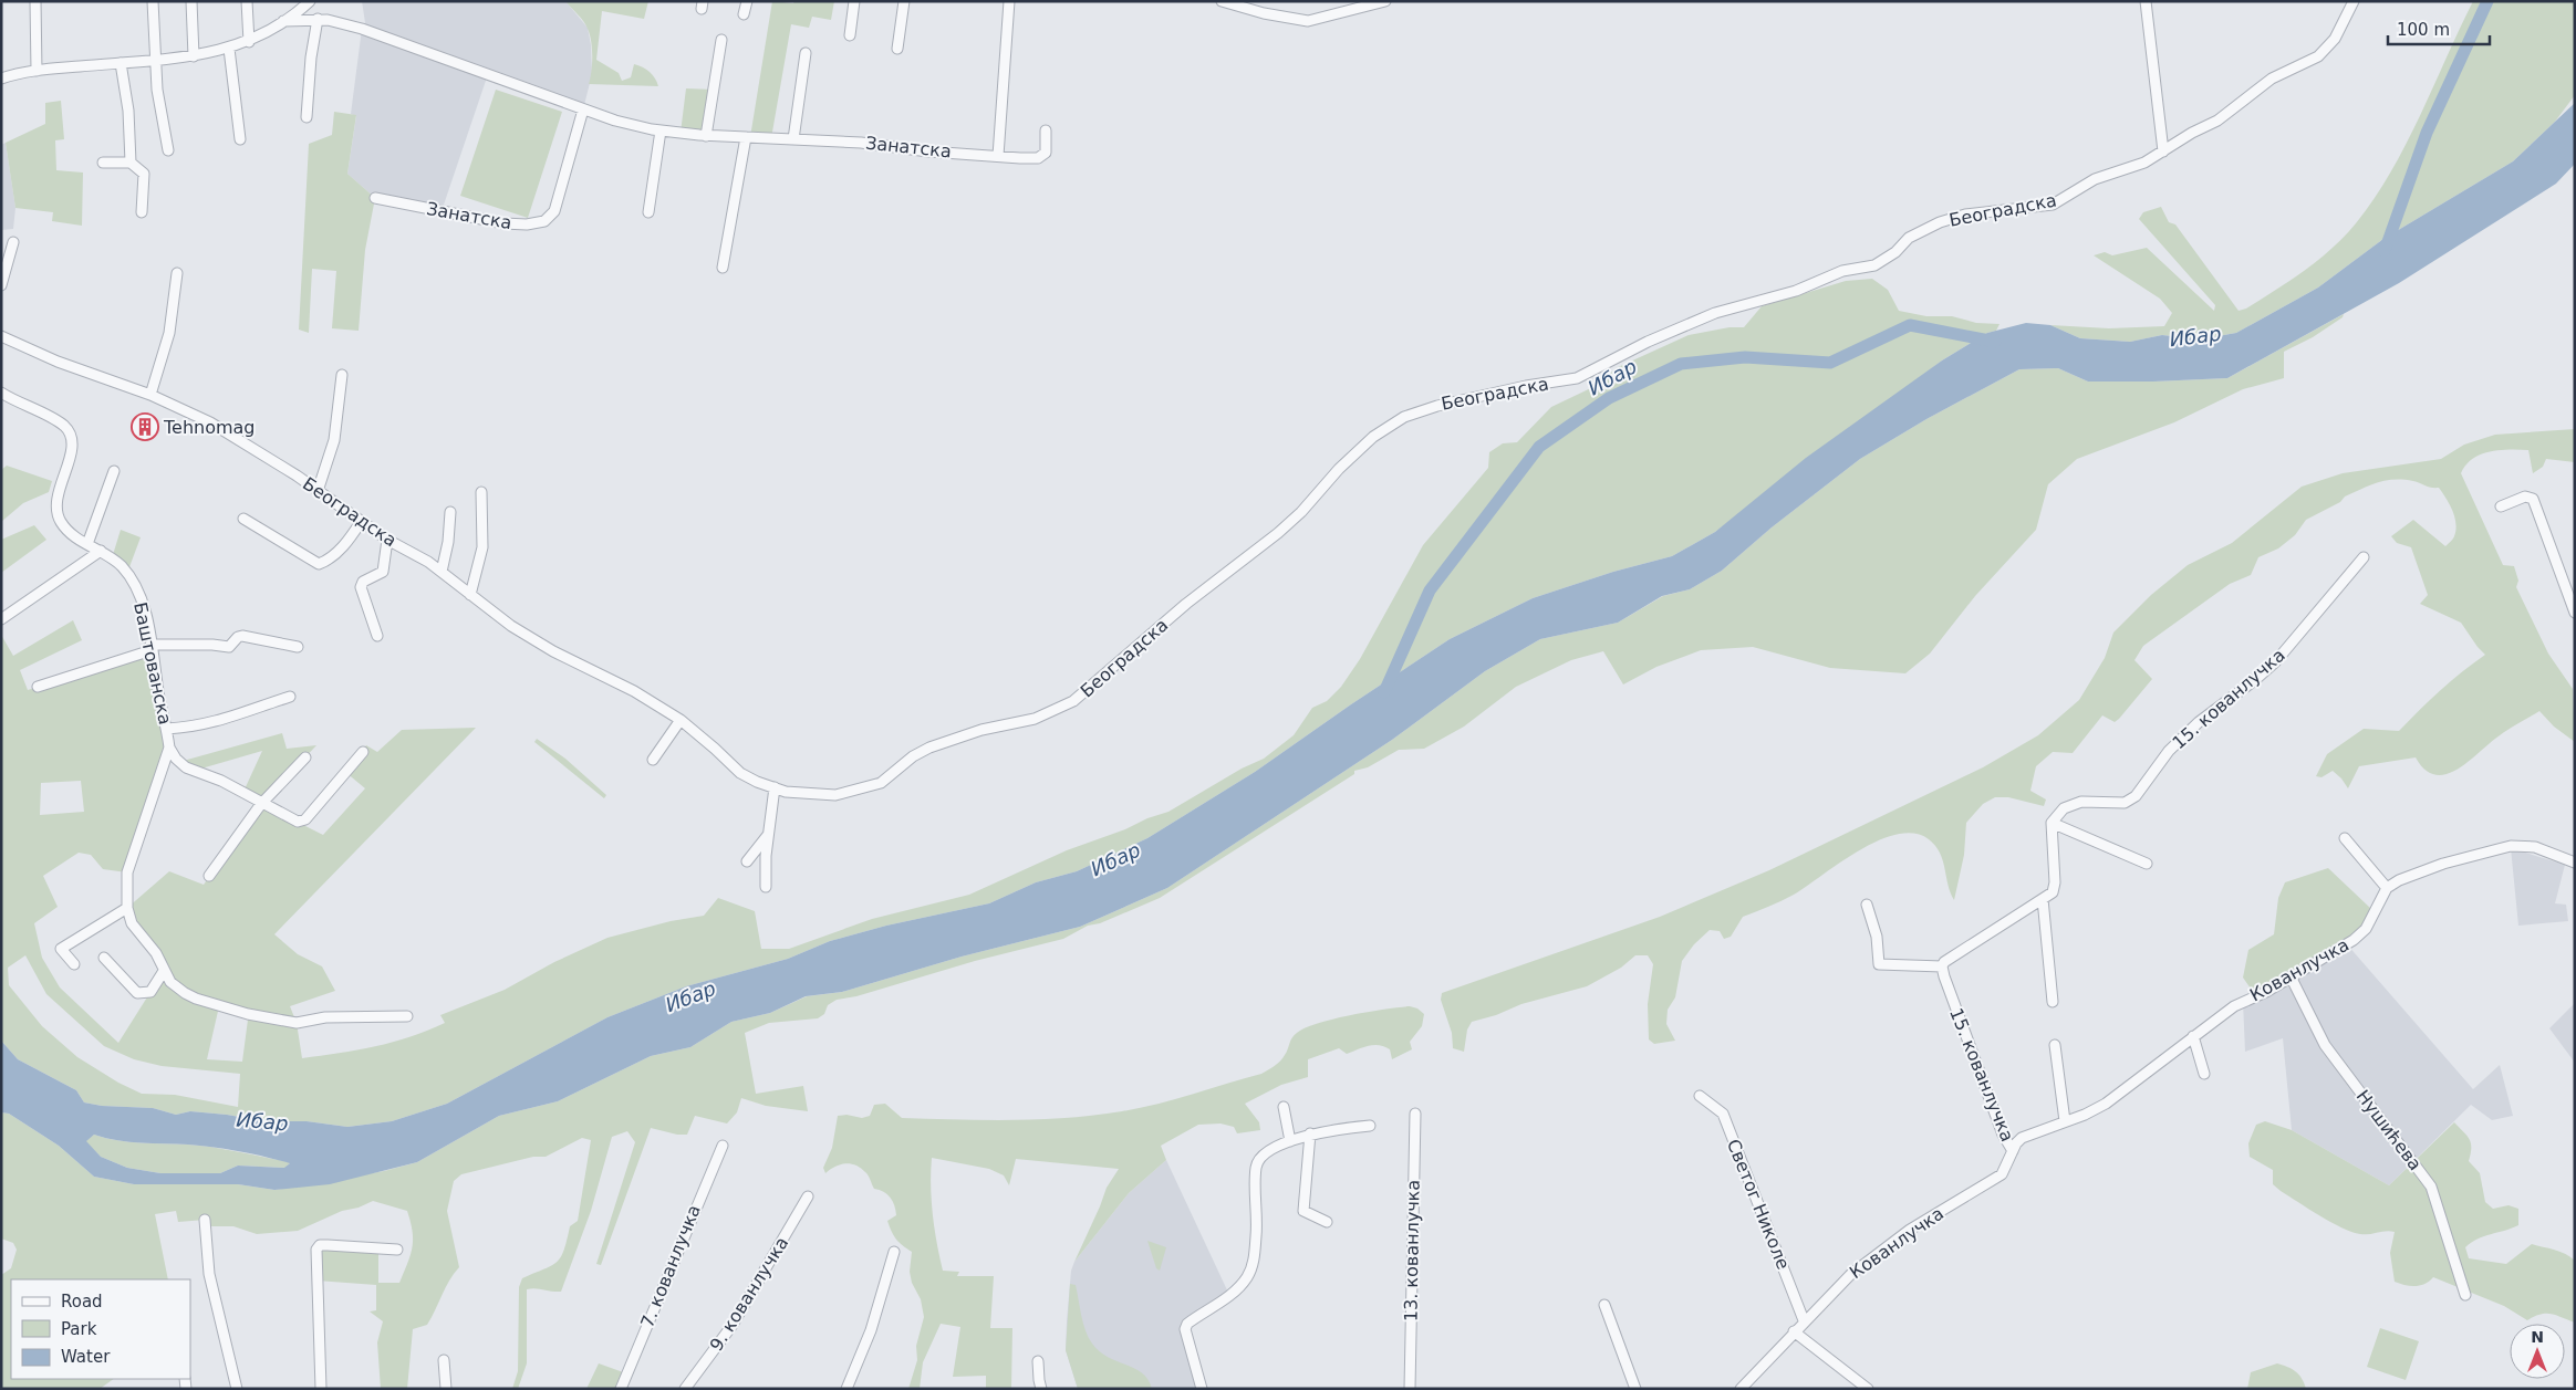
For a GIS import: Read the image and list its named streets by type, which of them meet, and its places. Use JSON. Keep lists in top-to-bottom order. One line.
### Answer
{"streets":{"street":["Занатска","Београдска","Баштованска","15. кованлучка","Кованлучка","Нушићева","Светог Николе","13. кованлучка","7. кованлучка","9. кованлучка"]},"crossings":[["15. кованлучка","Кованлучка"],["Кованлучка","Нушићева"],["Кованлучка","Светог Николе"]],"water":["Ибар"],"places":{"building":["Tehnomag"]},"legend":["Road","Park","Water"],"scale_bar":"100 m","north":"top"}
